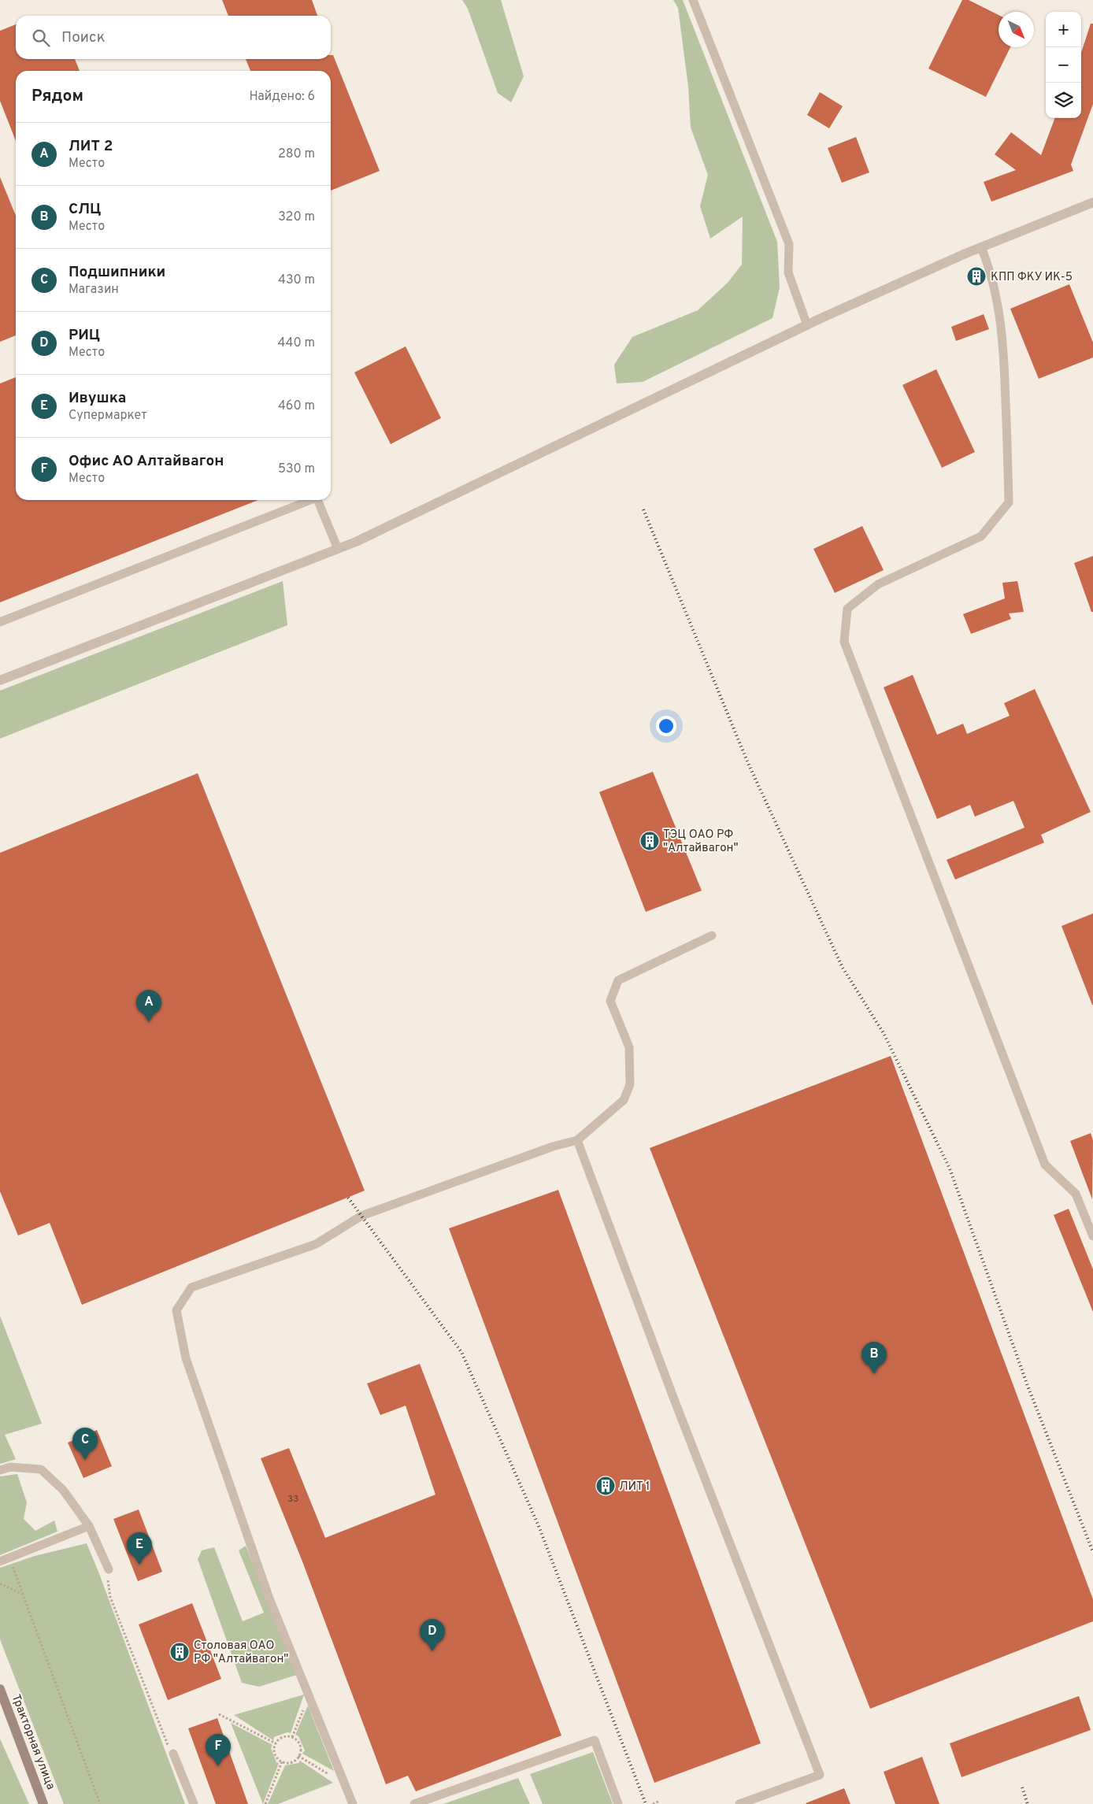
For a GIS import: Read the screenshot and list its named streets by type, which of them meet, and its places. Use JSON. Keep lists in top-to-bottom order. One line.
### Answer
{"streets":{"main road":["Тракторная улица"]},"places":{"building":["КПП ФКУ ИК-5","ТЭЦ ОАО РФ \"Алтайвагон\"","ЛИТ 1","Столовая ОАО РФ \"Алтайвагон\""]},"house_numbers":["33"],"north":"bottom right","page":{"map_buttons":["+","−"],"search":"Поиск","heading":["Рядом","Найдено: 6"],"list":[{"mark":"A","name":"ЛИТ 2","note":"Место","value":"280 m"},{"mark":"B","name":"СЛЦ","note":"Место","value":"320 m"},{"mark":"C","name":"Подшипники","note":"Магазин","value":"430 m"},{"mark":"D","name":"РИЦ","note":"Место","value":"440 m"},{"mark":"E","name":"Ивушка","note":"Супермаркет","value":"460 m"},{"mark":"F","name":"Офис АО Алтайвагон","note":"Место","value":"530 m"}],"pins":["A","B","C","E","D","F"]}}
